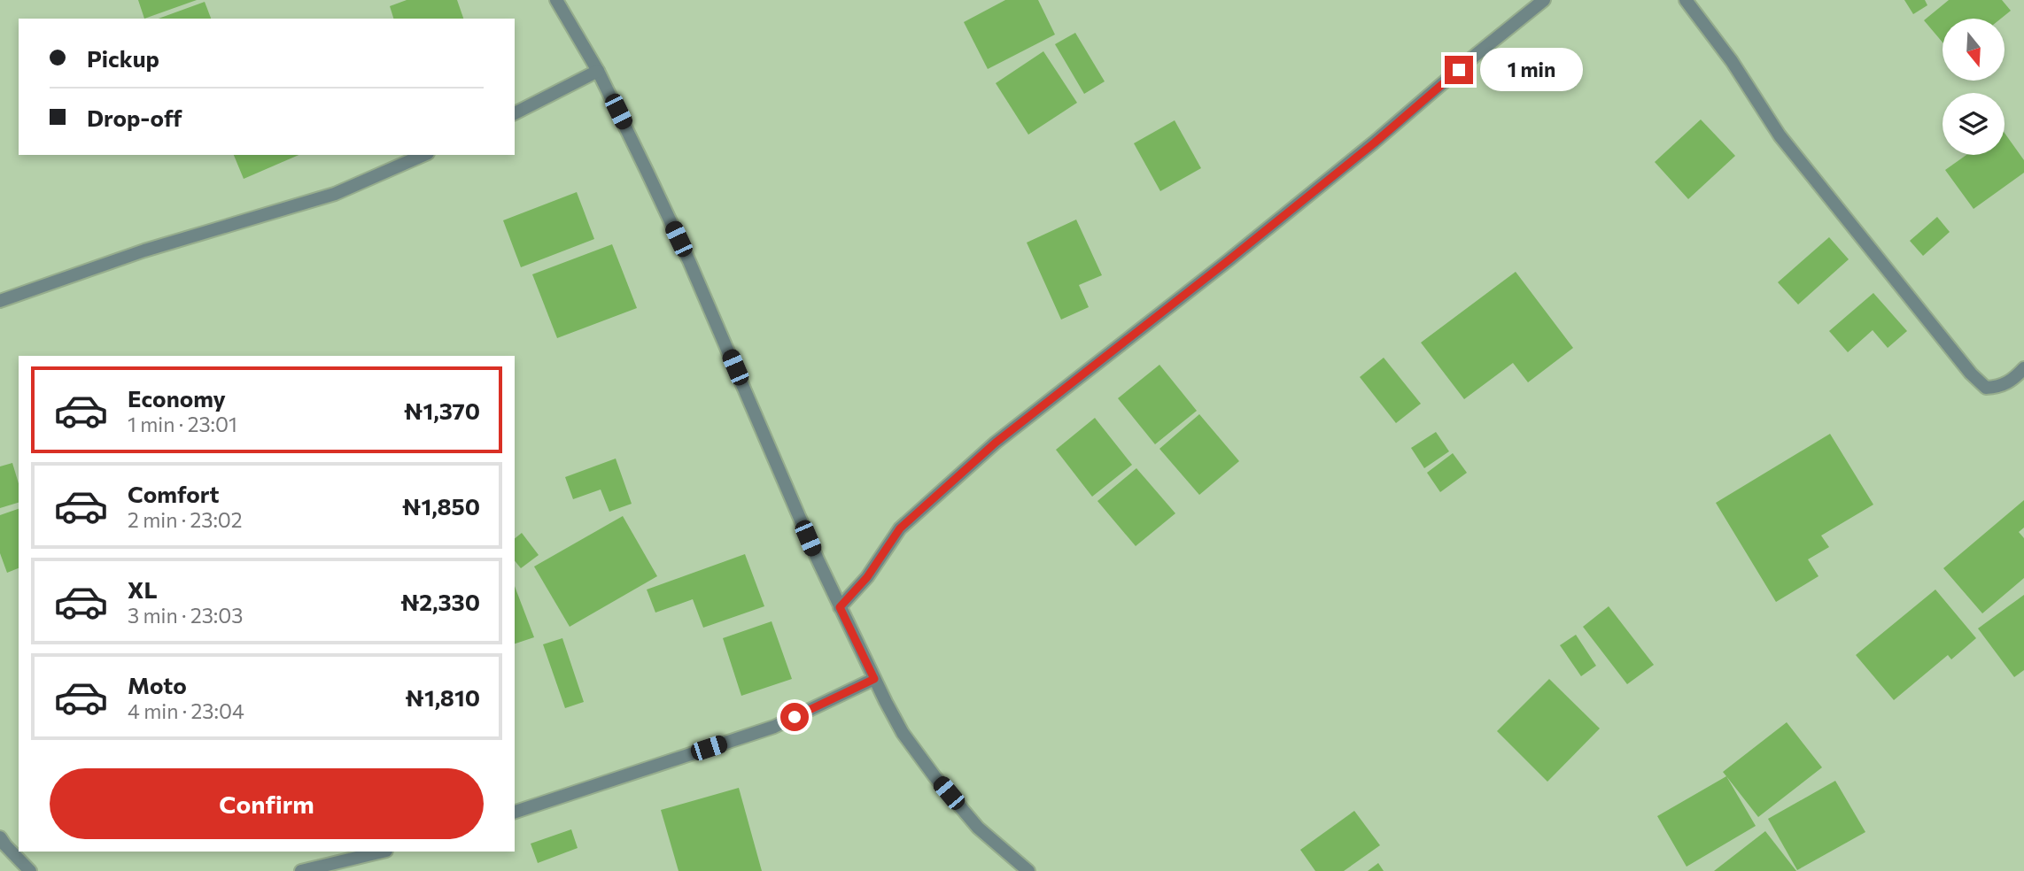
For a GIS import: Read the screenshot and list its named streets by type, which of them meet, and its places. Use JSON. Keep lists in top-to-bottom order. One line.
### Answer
{"north":"bottom","page":{"banner":["Pickup","Drop-off"],"bubble":"1 min","list":[{"name":"Economy","note":"1 min · 23:01","value":"₦1,370"},{"name":"Comfort","note":"2 min · 23:02","value":"₦1,850"},{"name":"XL","note":"3 min · 23:03","value":"₦2,330"},{"name":"Moto","note":"4 min · 23:04","value":"₦1,810"}],"buttons":"Confirm"}}
